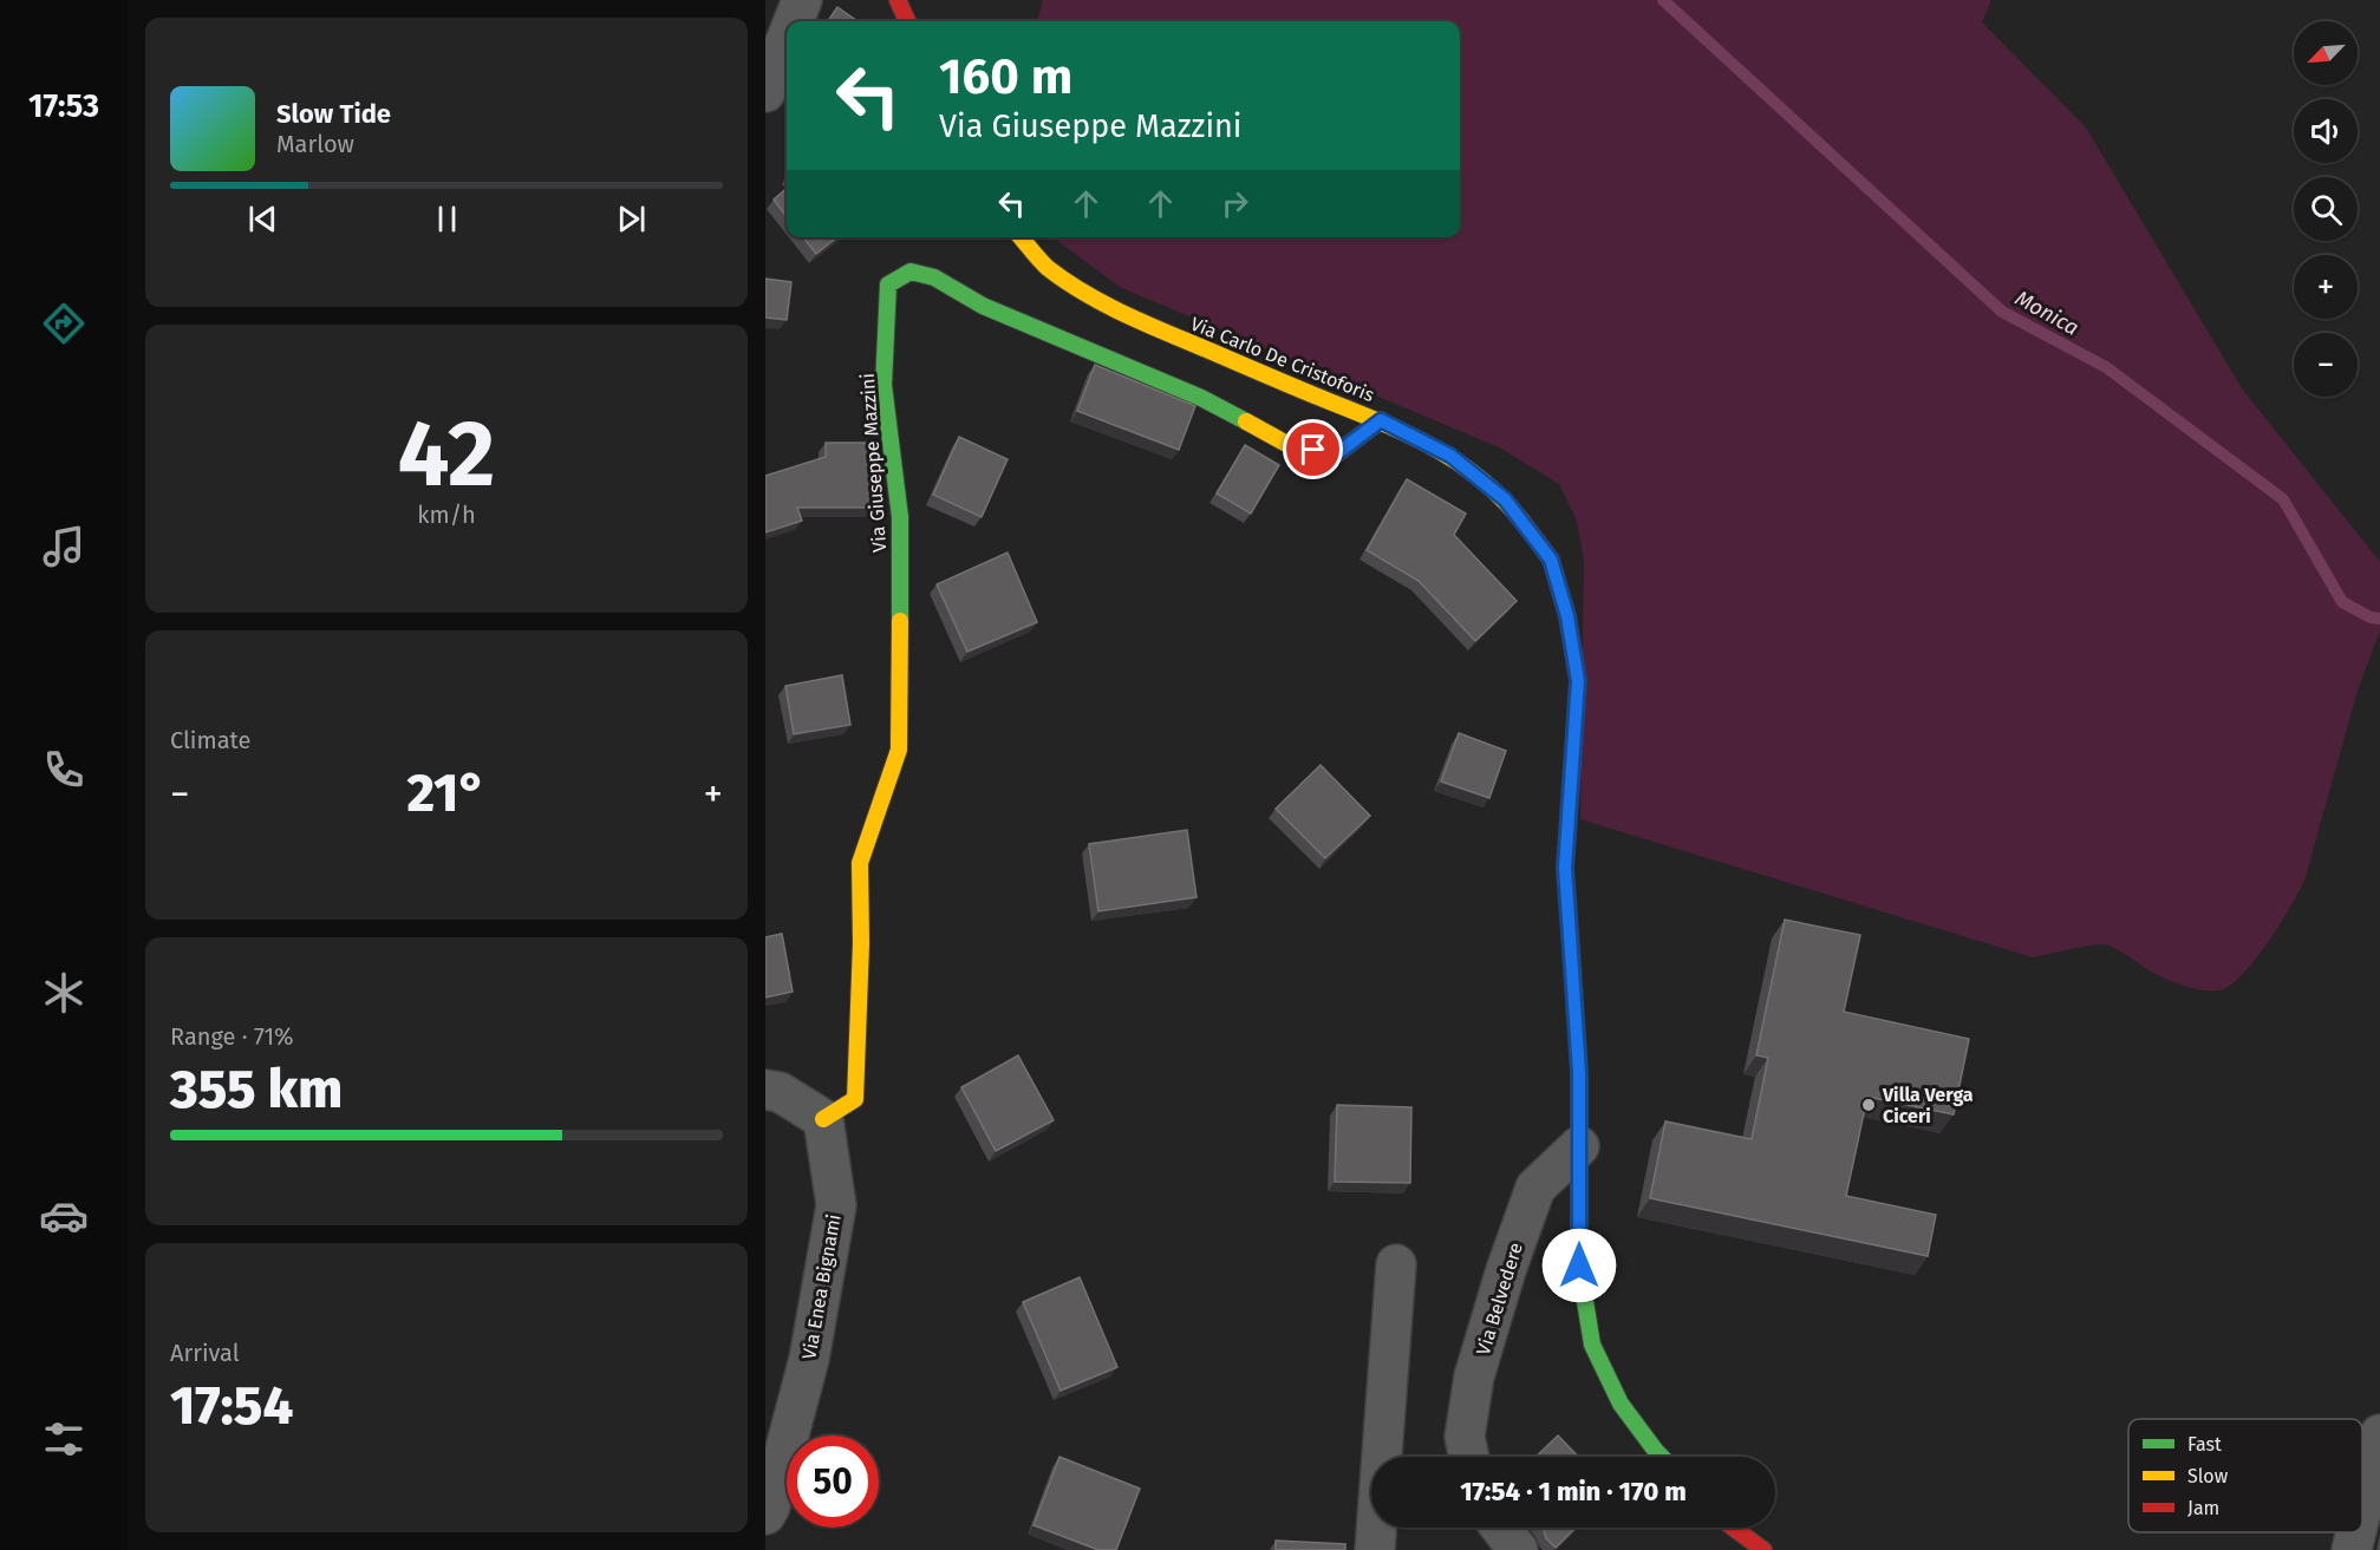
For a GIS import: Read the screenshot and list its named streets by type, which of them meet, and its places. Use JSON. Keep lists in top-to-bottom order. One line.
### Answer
{"streets":{"main road":["Via Carlo De Cristoforis","Via Giuseppe Mazzini"],"street":["Via Enea Bignami","Via Belvedere"]},"crossings":[["Via Carlo De Cristoforis","Via Giuseppe Mazzini"],["Via Carlo De Cristoforis","Via Belvedere"],["Via Giuseppe Mazzini","Via Enea Bignami"]],"water":["Monica"],"places":["Villa Verga Ciceri"],"legend":["Fast","Slow","Jam"],"north":"bottom left","page":{"tabs":"17:53","map_buttons":["+","−"],"turn":["160 m","Via Giuseppe Mazzini"],"song":["Slow Tide","Marlow"],"tile":[["42","km/h"],"Climate",["Range · 71%","355 km"],["Arrival","17:54"]],"heat":["−","21°","+"],"limit":"50","trip":"17:54 · 1 min · 170 m"}}
